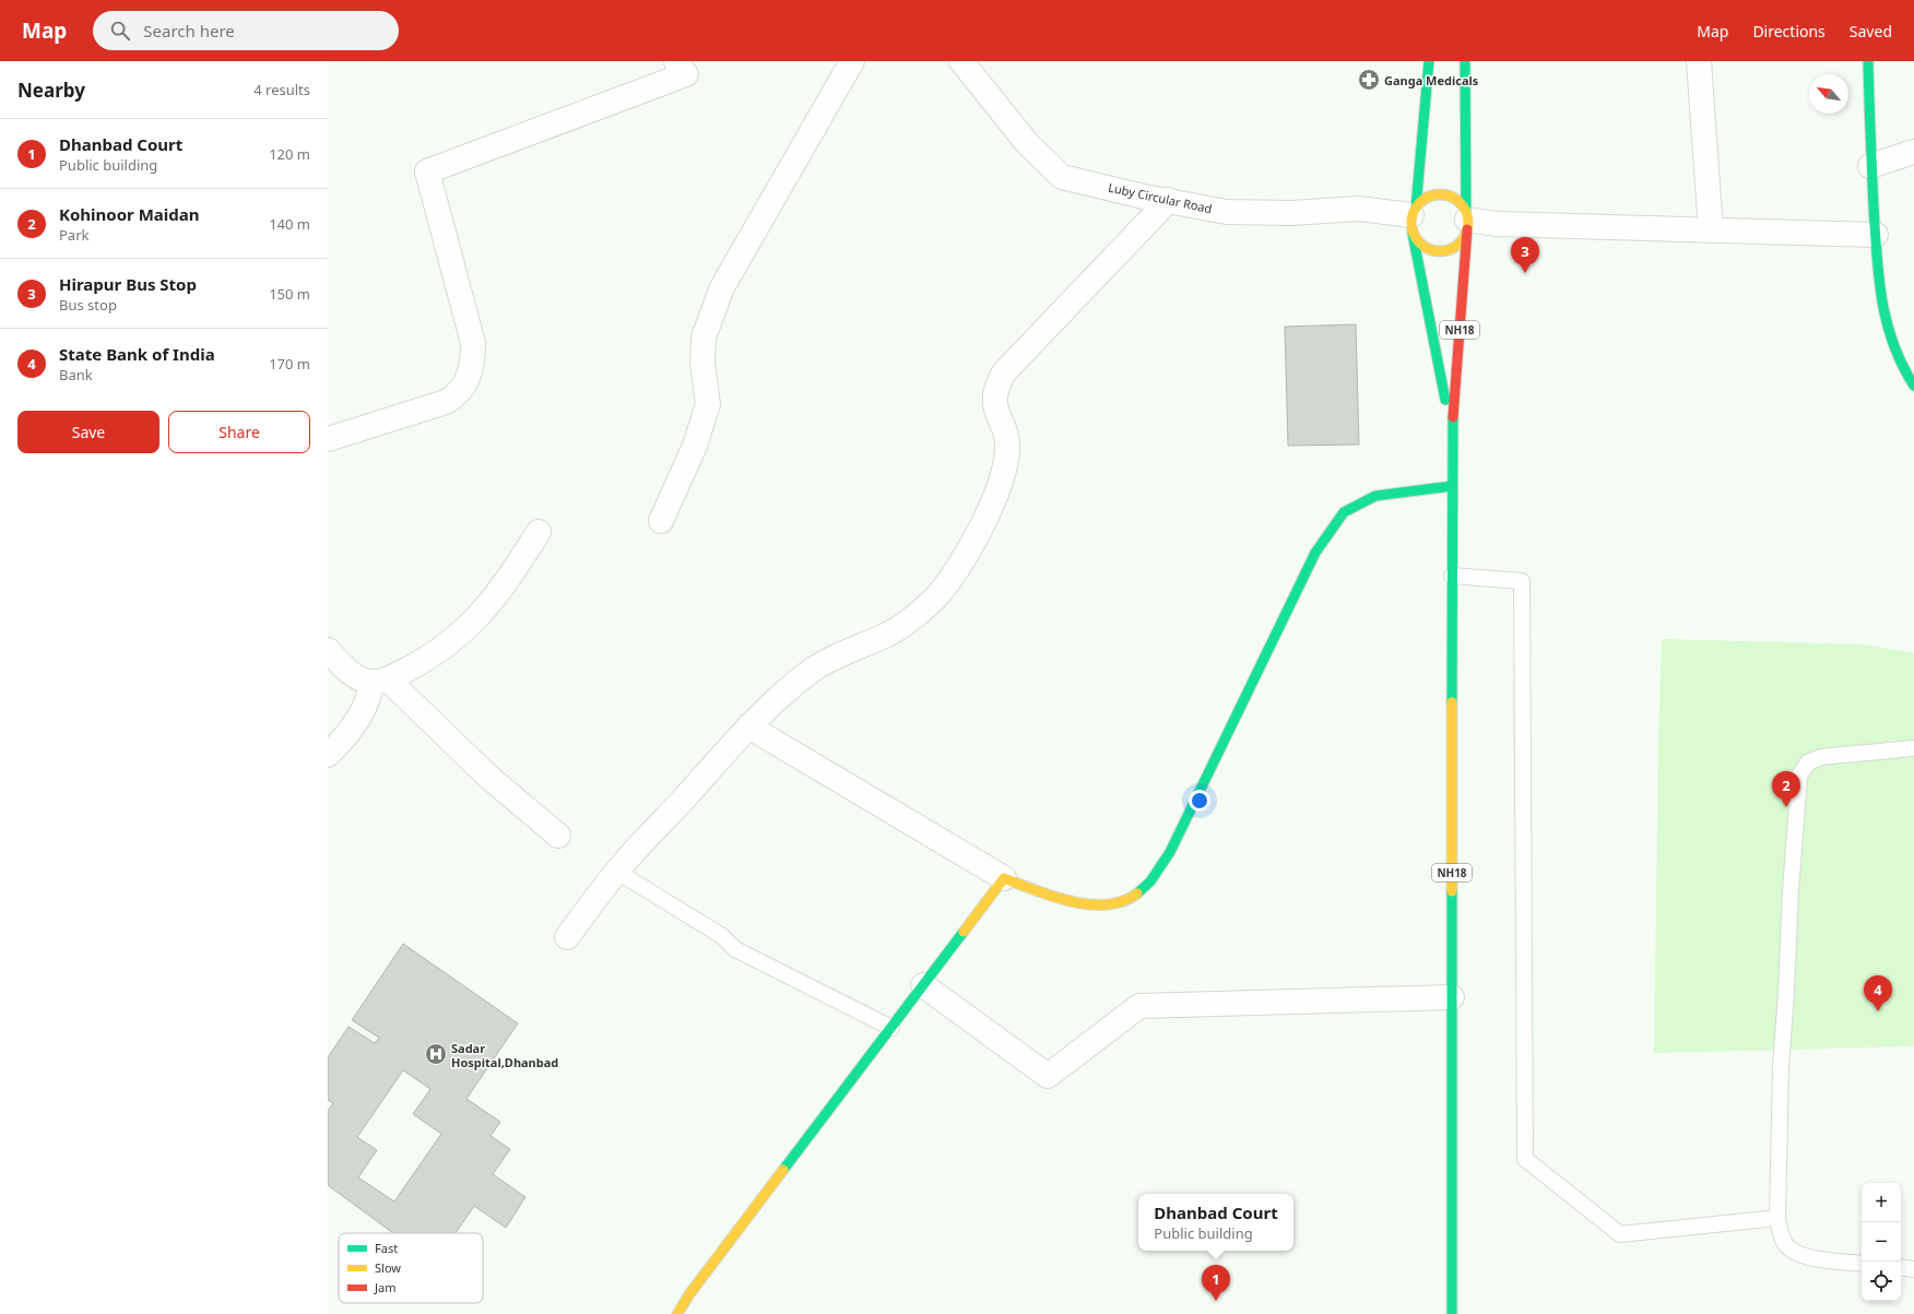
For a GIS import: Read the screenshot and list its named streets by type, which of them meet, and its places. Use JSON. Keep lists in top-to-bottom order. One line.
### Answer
{"streets":{"main road":["NH18"],"street":["Luby Circular Road"]},"crossings":[["Luby Circular Road","NH18"]],"places":{"pharmacy":["Ganga Medicals"],"hospital":["Sadar Hospital,Dhanbad"]},"legend":["Fast","Slow","Jam"],"north":"top left","page":{"header":"Map","search":"Search here","nav":["Map","Directions","Saved"],"heading":["Nearby","4 results"],"list":[{"mark":"1","name":"Dhanbad Court","note":"Public building","value":"120 m"},{"mark":"2","name":"Kohinoor Maidan","note":"Park","value":"140 m"},{"mark":"3","name":"Hirapur Bus Stop","note":"Bus stop","value":"150 m"},{"mark":"4","name":"State Bank of India","note":"Bank","value":"170 m"}],"pins":["3","2","4","1"],"buttons":["Save","Share"],"map_buttons":["+","−"],"popup":["Dhanbad Court","Public building"]}}
